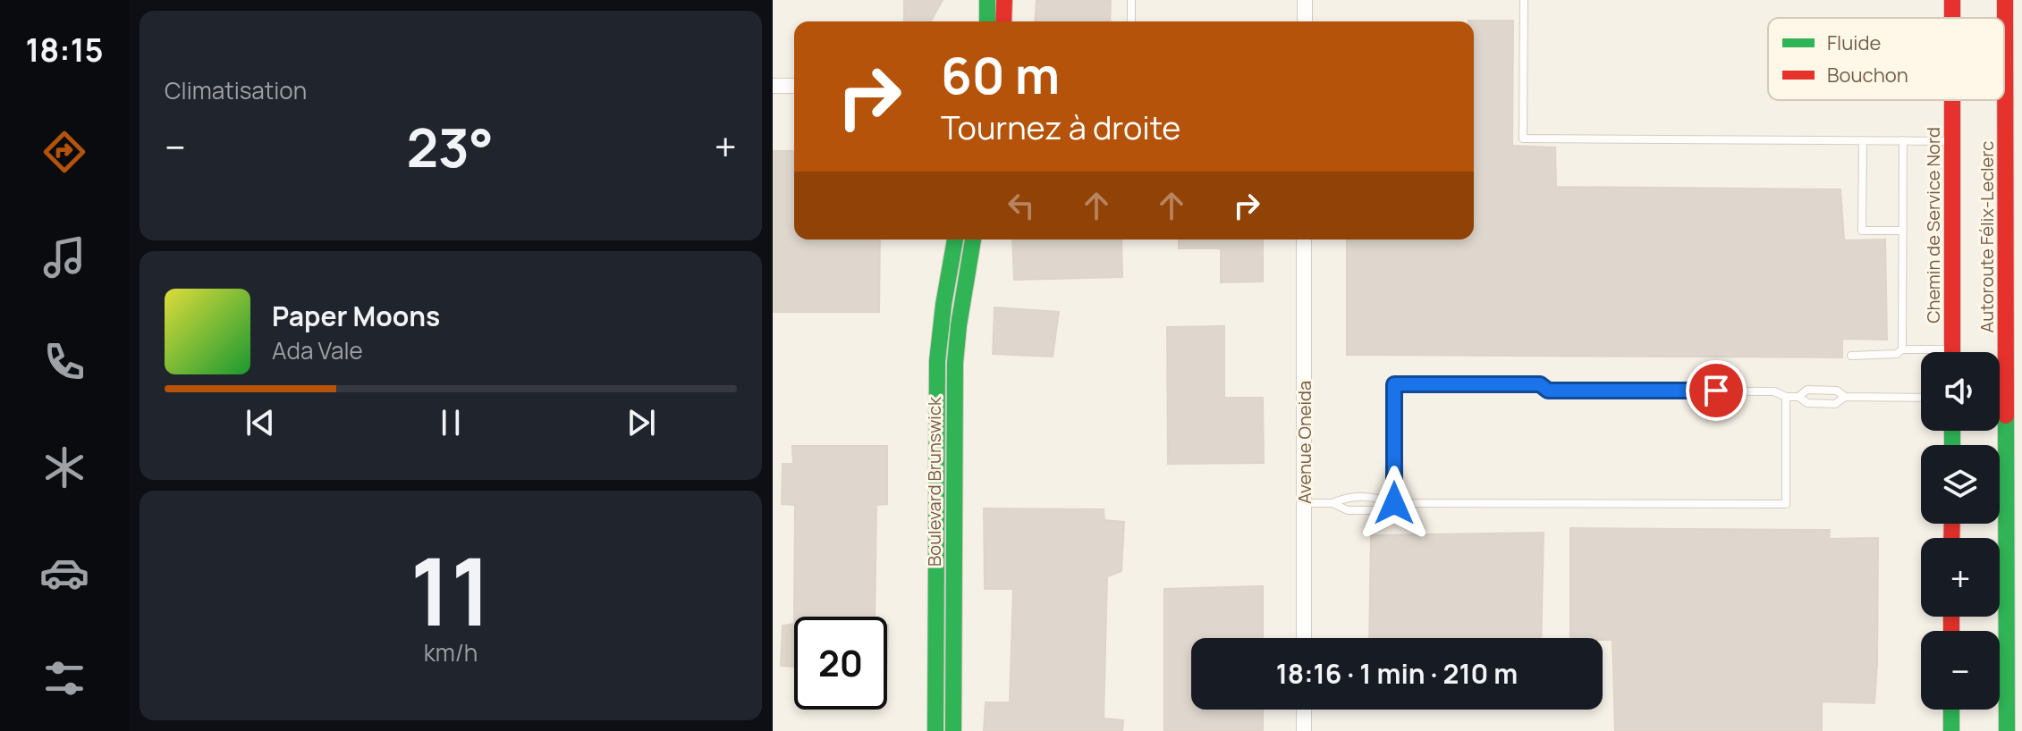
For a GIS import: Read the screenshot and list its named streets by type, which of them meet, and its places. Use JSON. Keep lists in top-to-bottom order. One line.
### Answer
{"streets":{"main road":["Chemin de Service Nord","Autoroute Félix-Leclerc","Boulevard Brunswick"],"street":["Avenue Oneida"]},"legend":["Fluide","Bouchon"],"page":{"tabs":"18:15","tile":["Climatisation",["11","km/h"]],"turn":["60 m","Tournez à droite"],"heat":["−","23°","+"],"song":["Paper Moons","Ada Vale"],"map_buttons":["+","−"],"limit":"20","trip":"18:16 · 1 min · 210 m"}}
